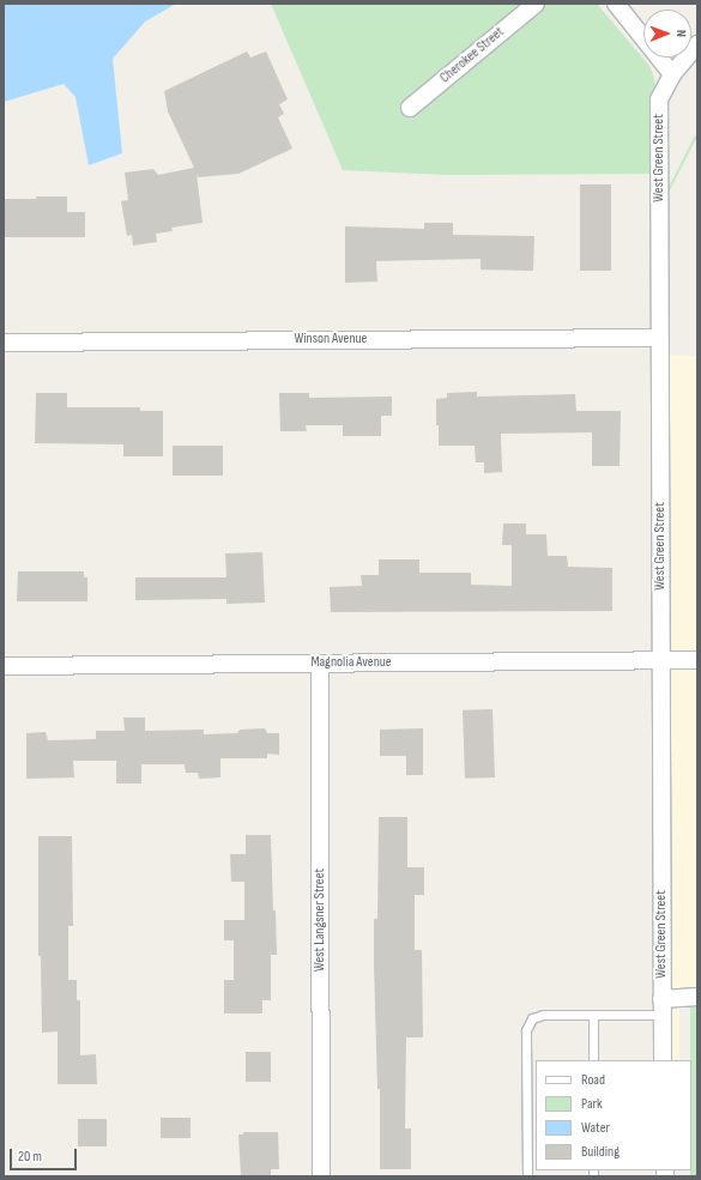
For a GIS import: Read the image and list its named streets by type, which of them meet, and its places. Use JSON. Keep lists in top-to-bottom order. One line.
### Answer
{"streets":{"street":["Cherokee Street","West Green Street","Winson Avenue","Magnolia Avenue","West Langsner Street"]},"crossings":[["West Green Street","Winson Avenue"],["West Green Street","Magnolia Avenue"],["Magnolia Avenue","West Langsner Street"]],"legend":["Road","Park","Water","Building"],"scale_bar":"20 m","north":"right"}
